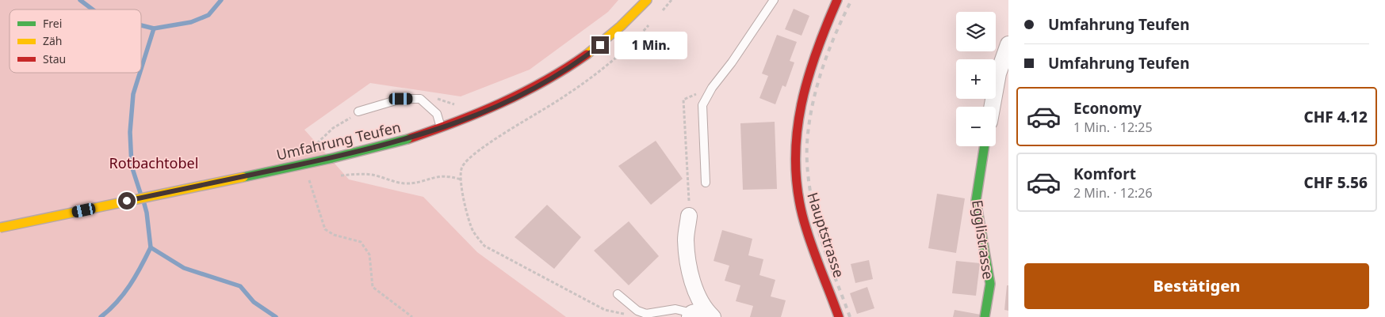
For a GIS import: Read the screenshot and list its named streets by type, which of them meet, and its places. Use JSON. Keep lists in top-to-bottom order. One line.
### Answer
{"streets":{"main road":["Umfahrung Teufen","Hauptstrasse","Egglistrasse"]},"parks":["Rotbachtobel"],"legend":["Frei","Zäh","Stau"],"page":{"banner":["Umfahrung Teufen","Umfahrung Teufen"],"map_buttons":["+","−"],"bubble":"1 Min.","list":[{"name":"Economy","note":"1 Min. · 12:25","value":"CHF 4.12"},{"name":"Komfort","note":"2 Min. · 12:26","value":"CHF 5.56"}],"buttons":"Bestätigen"}}
